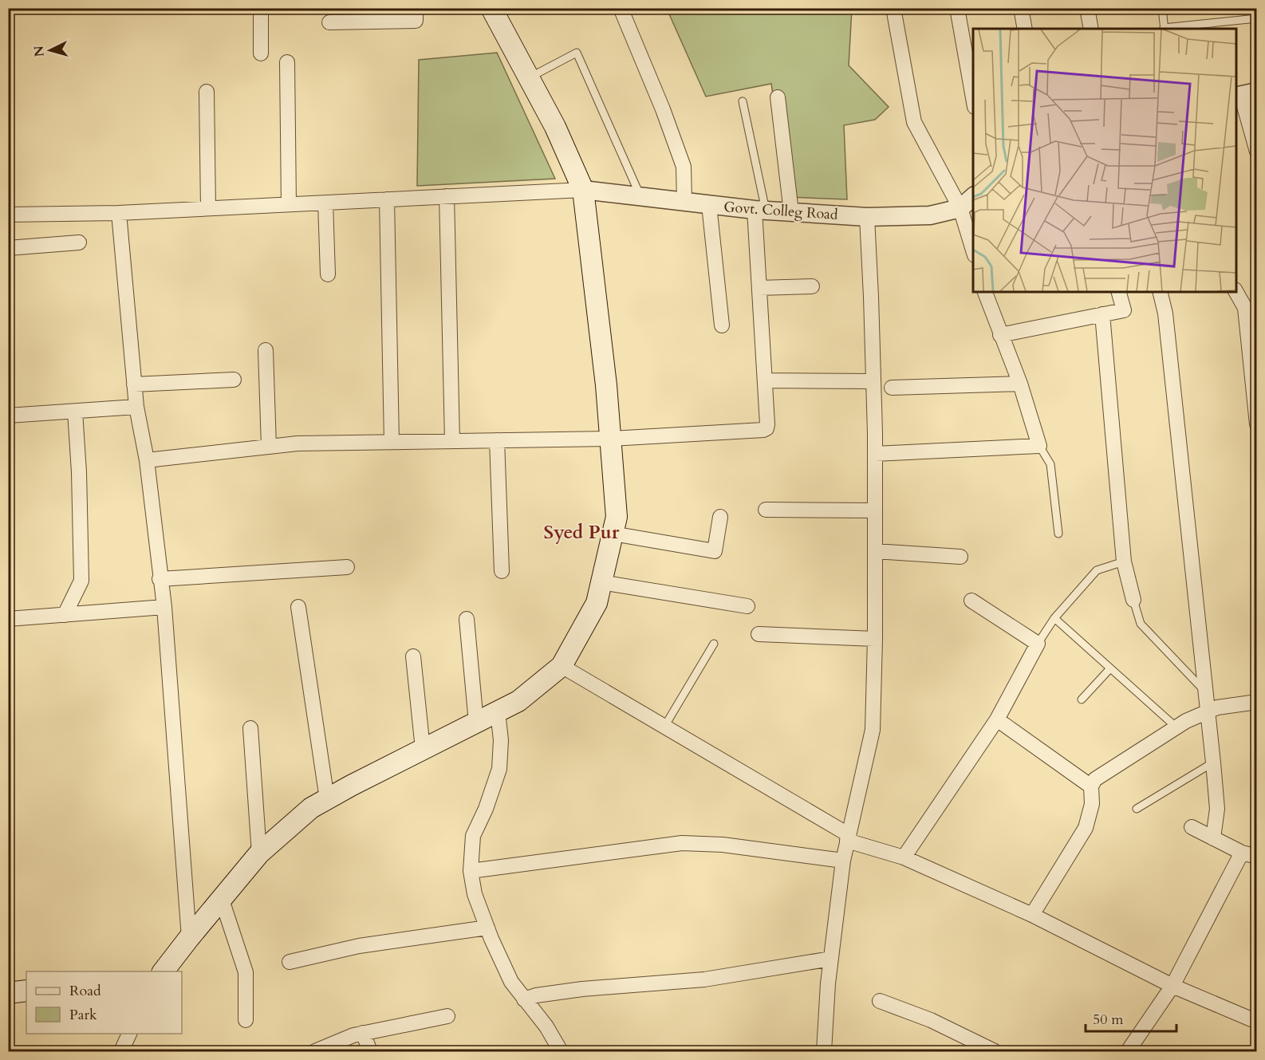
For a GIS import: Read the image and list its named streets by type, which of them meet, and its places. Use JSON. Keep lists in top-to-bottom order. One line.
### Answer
{"streets":{"street":["Govt. Colleg Road"]},"districts":["Syed Pur"],"legend":["Road","Park"],"scale_bar":"50 m","north":"left"}
